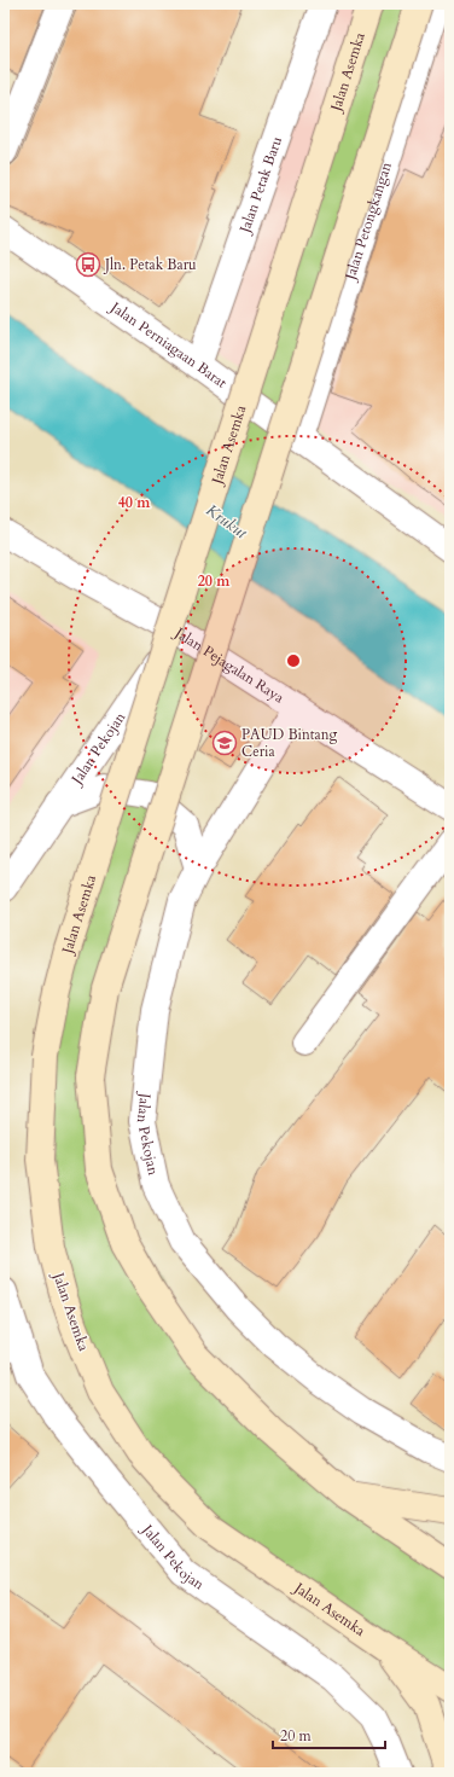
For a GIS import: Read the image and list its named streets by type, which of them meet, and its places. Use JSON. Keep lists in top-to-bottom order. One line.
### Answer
{"streets":{"main road":["Jalan Asemka"],"street":["Jalan Petak Baru","Jalan Petongkangan","Jalan Perniagaan Barat","Jalan Pejagalan Raya","Jalan Pekojan"]},"crossings":[["Jalan Petak Baru","Jalan Perniagaan Barat"],["Jalan Petongkangan","Jalan Perniagaan Barat"],["Jalan Pejagalan Raya","Jalan Pekojan"]],"water":["Krukut"],"places":{"bus stop":["Jln. Petak Baru"],"school or university":["PAUD Bintang Ceria"]},"scale_bar":"20 m","rings":["40 m","20 m"]}
